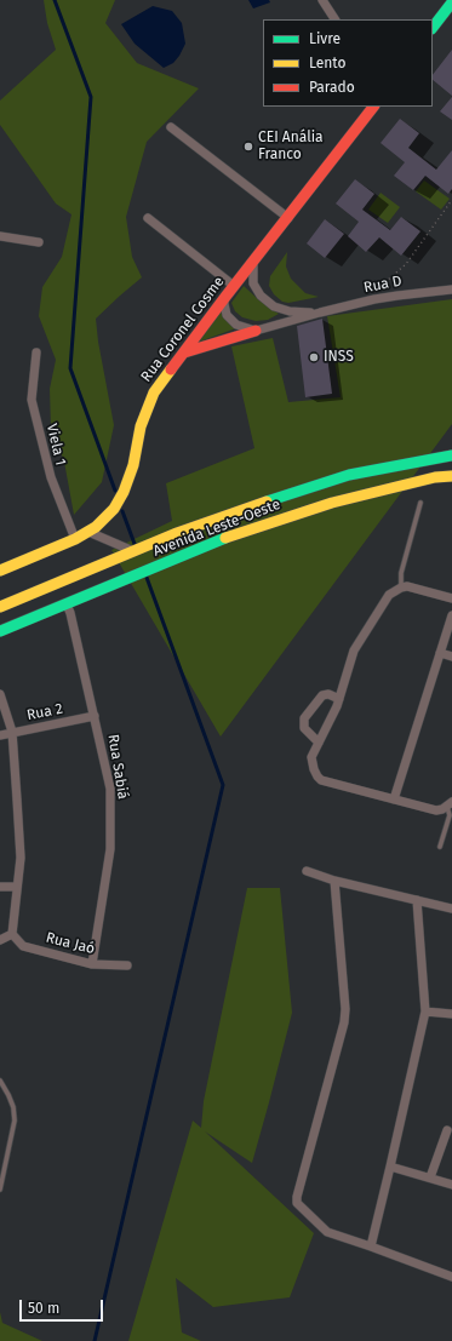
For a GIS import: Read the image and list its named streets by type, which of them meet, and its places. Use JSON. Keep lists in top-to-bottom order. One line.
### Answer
{"streets":{"main road":["Rua Coronel Cosme","Avenida Leste-Oeste"],"street":["Rua D","Viela 1","Rua 2","Rua Sabiá","Rua Jaó"]},"crossings":[["Rua D","Rua Coronel Cosme"],["Rua Coronel Cosme","Viela 1"],["Avenida Leste-Oeste","Rua Sabiá"],["Rua 2","Rua Sabiá"],["Rua Sabiá","Rua Jaó"]],"places":["CEI Anália Franco","INSS"],"legend":["Livre","Lento","Parado"],"scale_bar":"50 m"}
